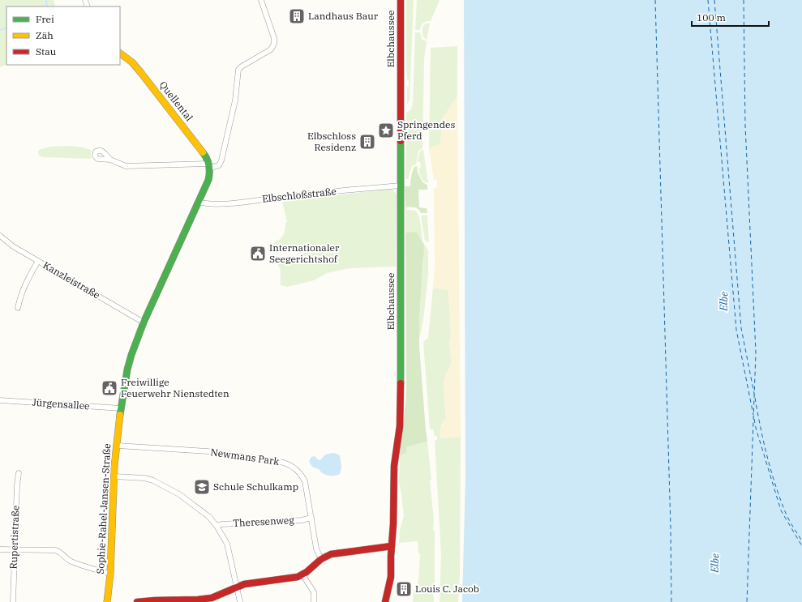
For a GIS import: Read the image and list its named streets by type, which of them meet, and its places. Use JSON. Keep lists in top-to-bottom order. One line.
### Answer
{"streets":{"street":["Elbchaussee","Quellental","Elbschloßstraße","Kanzleistraße","Jürgensallee","Newmans Park","Sophie-Rahel-Jansen-Straße","Theresenweg","Rupertistraße"]},"crossings":[["Elbchaussee","Elbschloßstraße"],["Quellental","Sophie-Rahel-Jansen-Straße"],["Elbschloßstraße","Sophie-Rahel-Jansen-Straße"],["Kanzleistraße","Sophie-Rahel-Jansen-Straße"],["Jürgensallee","Sophie-Rahel-Jansen-Straße"],["Newmans Park","Sophie-Rahel-Jansen-Straße"],["Newmans Park","Theresenweg"]],"water":["Elbe"],"places":{"building":["Landhaus Baur","Elbschloss Residenz","Louis C. Jacob"],"place":["Springendes Pferd"],"public building":["Internationaler Seegerichtshof","Freiwillige Feuerwehr Nienstedten"],"school or university":["Schule Schulkamp"]},"legend":["Frei","Zäh","Stau"],"scale_bar":"100 m"}
